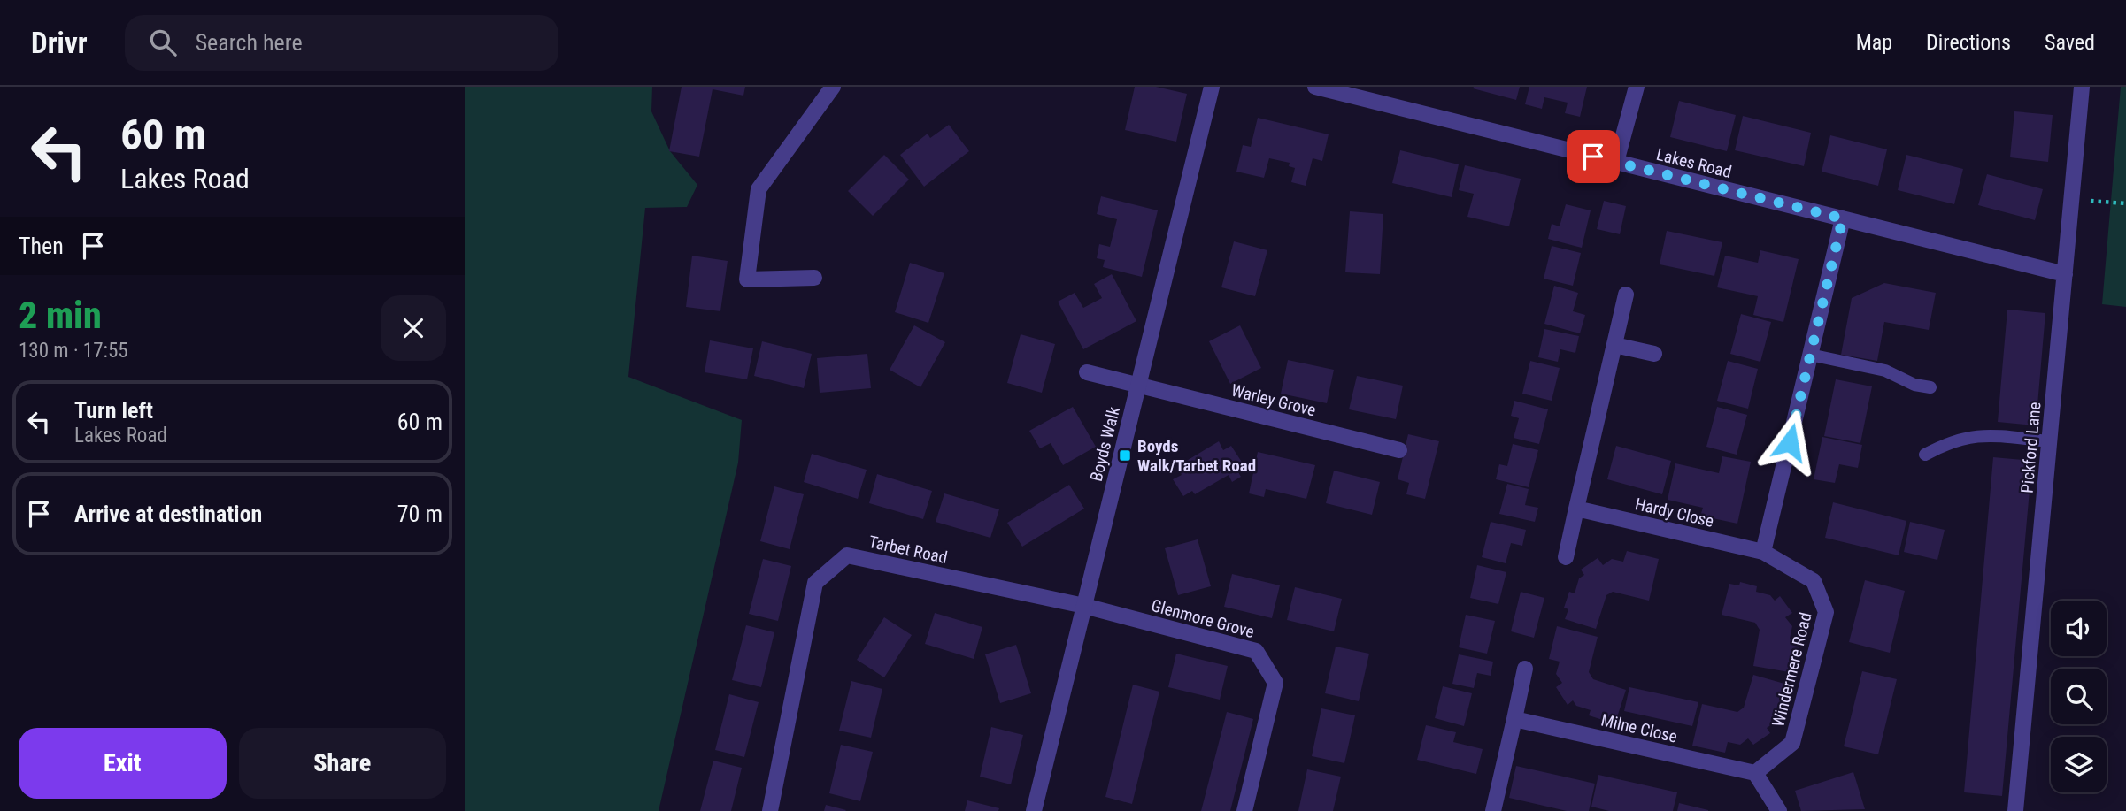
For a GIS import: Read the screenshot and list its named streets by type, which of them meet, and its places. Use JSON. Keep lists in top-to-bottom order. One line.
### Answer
{"streets":{"street":["Lakes Road","Warley Grove","Boyds Walk","Pickford Lane","Hardy Close","Tarbet Road","Glenmore Grove","Windermere Road","Milne Close"]},"crossings":[["Lakes Road","Pickford Lane"],["Warley Grove","Boyds Walk"],["Boyds Walk","Tarbet Road"],["Boyds Walk","Glenmore Grove"],["Hardy Close","Windermere Road"],["Tarbet Road","Glenmore Grove"],["Windermere Road","Milne Close"]],"places":{"transit":["Boyds Walk/Tarbet Road"]},"page":{"header":"Drivr","search":"Search here","nav":["Map","Directions","Saved"],"turn":["60 m","Lakes Road"],"then":"Then","heading":["2 min","130 m · 17:55"],"list":[{"name":"Turn left","note":"Lakes Road","value":"60 m"},{"name":"Arrive at destination","value":"70 m"}],"buttons":["Exit","Share"]}}
